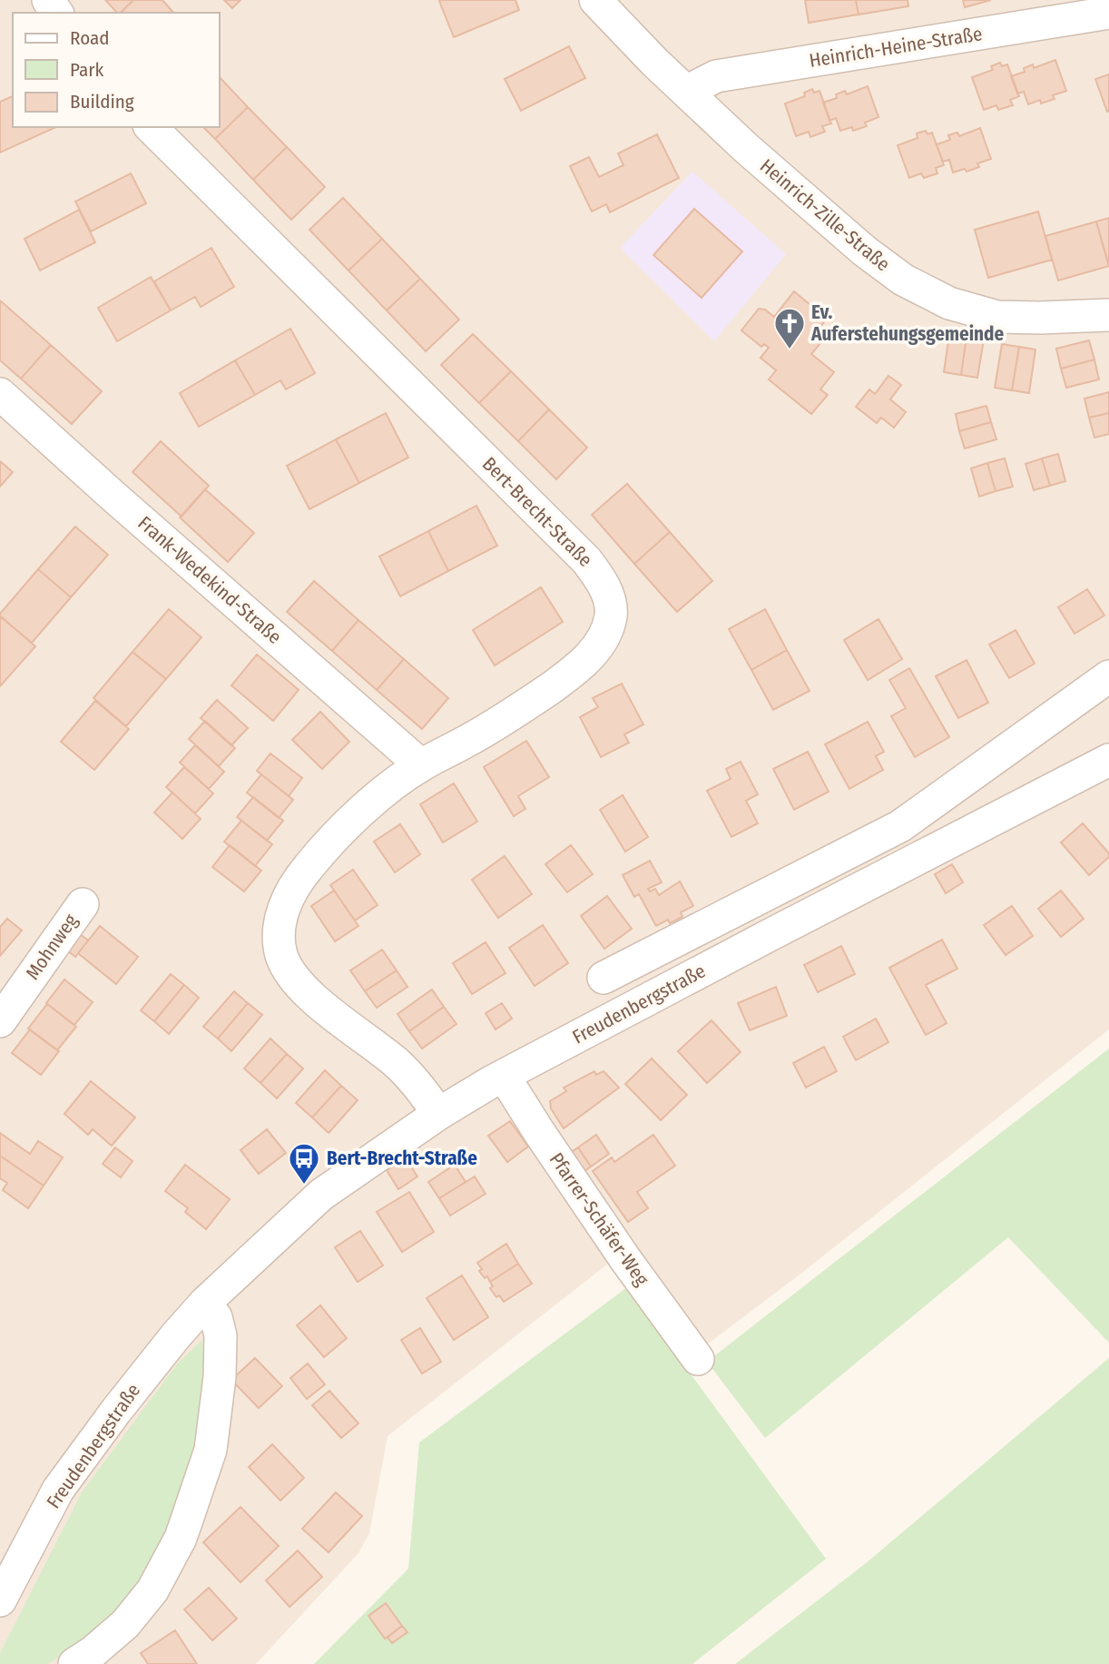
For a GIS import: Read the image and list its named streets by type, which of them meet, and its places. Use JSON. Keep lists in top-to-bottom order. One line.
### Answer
{"streets":{"street":["Heinrich-Heine-Straße","Heinrich-Zille-Straße","Bert-Brecht-Straße","Frank-Wedekind-Straße","Mohnweg","Freudenbergstraße","Pfarrer-Schäfer-Weg"]},"crossings":[["Heinrich-Heine-Straße","Heinrich-Zille-Straße"],["Bert-Brecht-Straße","Frank-Wedekind-Straße"],["Bert-Brecht-Straße","Freudenbergstraße"],["Freudenbergstraße","Pfarrer-Schäfer-Weg"]],"places":{"church":["Ev. Auferstehungsgemeinde"],"bus stop":["Bert-Brecht-Straße"]},"legend":["Road","Park","Building"]}
